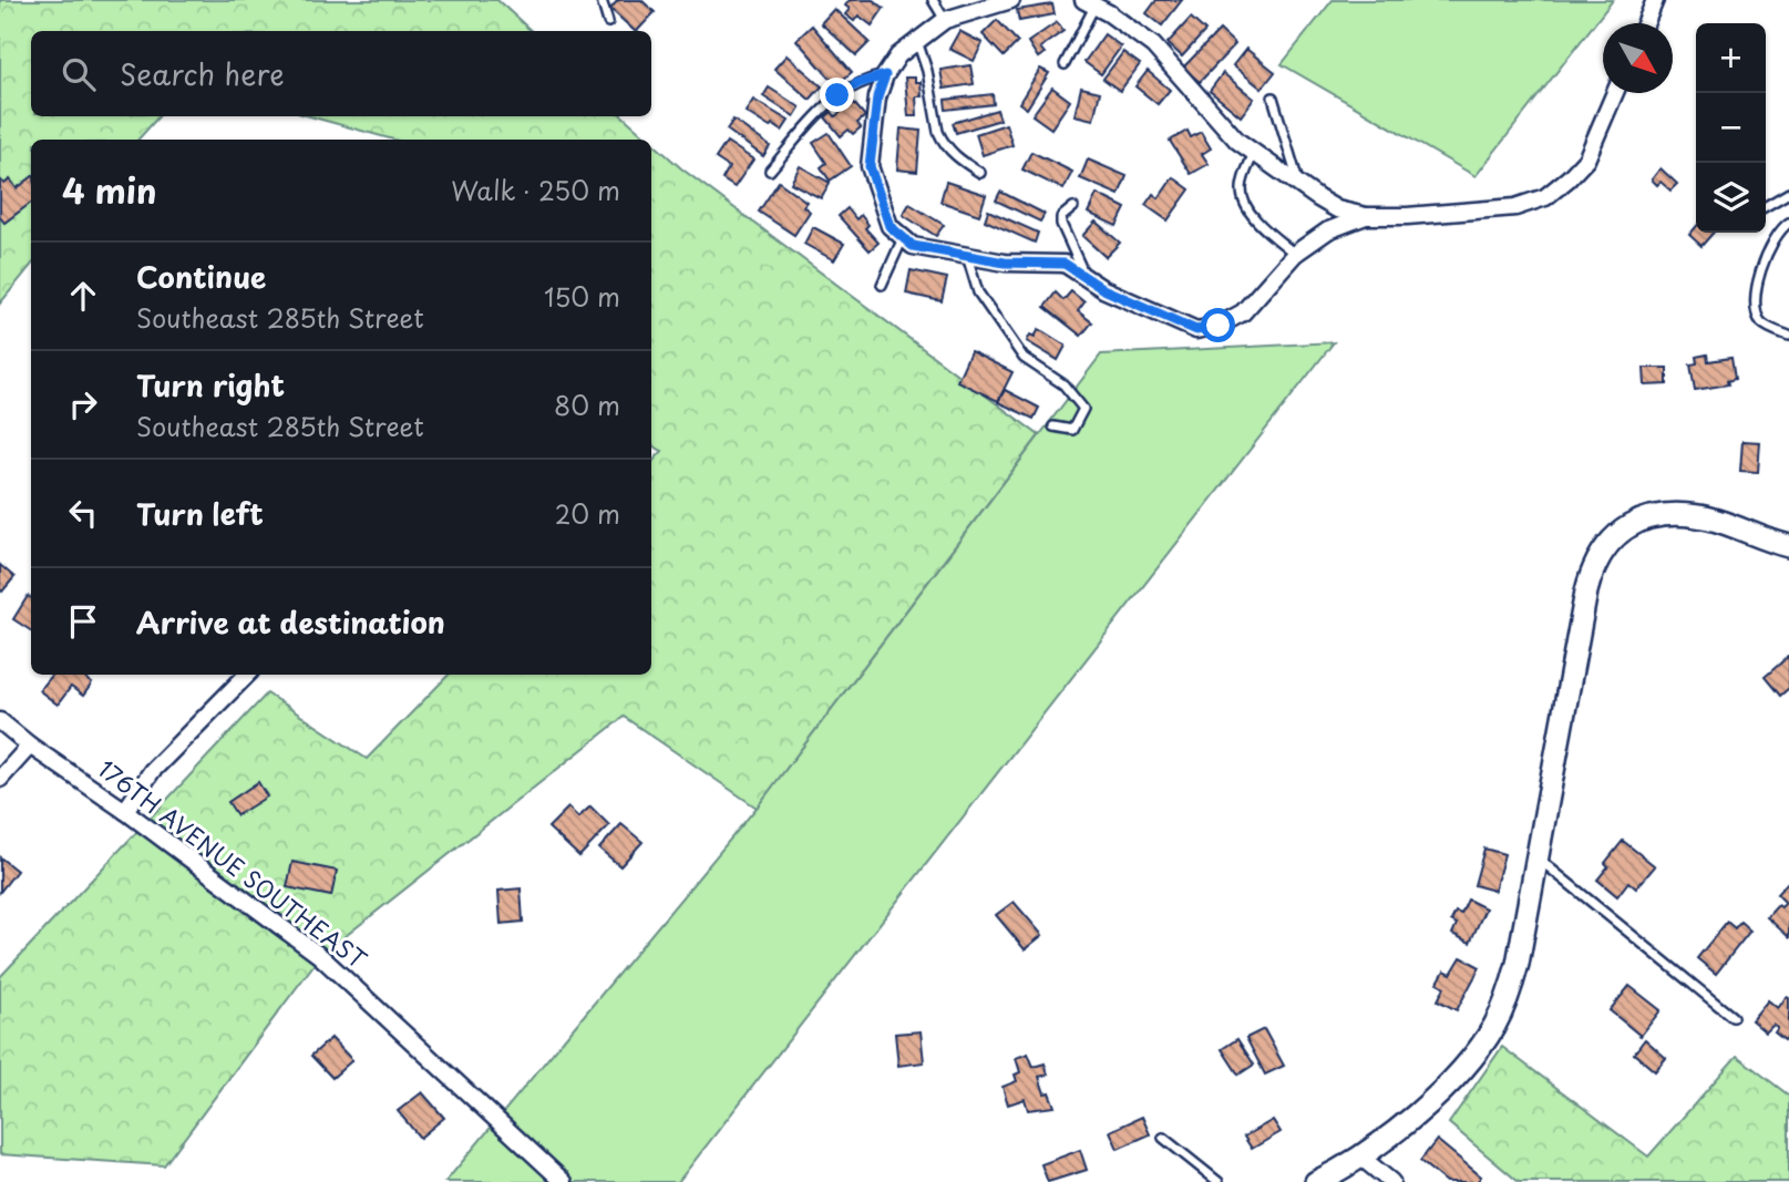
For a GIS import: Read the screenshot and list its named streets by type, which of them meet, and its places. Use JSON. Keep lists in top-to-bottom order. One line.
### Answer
{"streets":{"street":["176TH AVENUE SOUTHEAST"]},"north":"bottom right","page":{"map_buttons":["+","−"],"search":"Search here","heading":["4 min","Walk · 250 m"],"list":[["Continue","Southeast 285th Street","150 m"],["Turn right","Southeast 285th Street","80 m"],["Turn left","20 m"],"Arrive at destination"]}}
